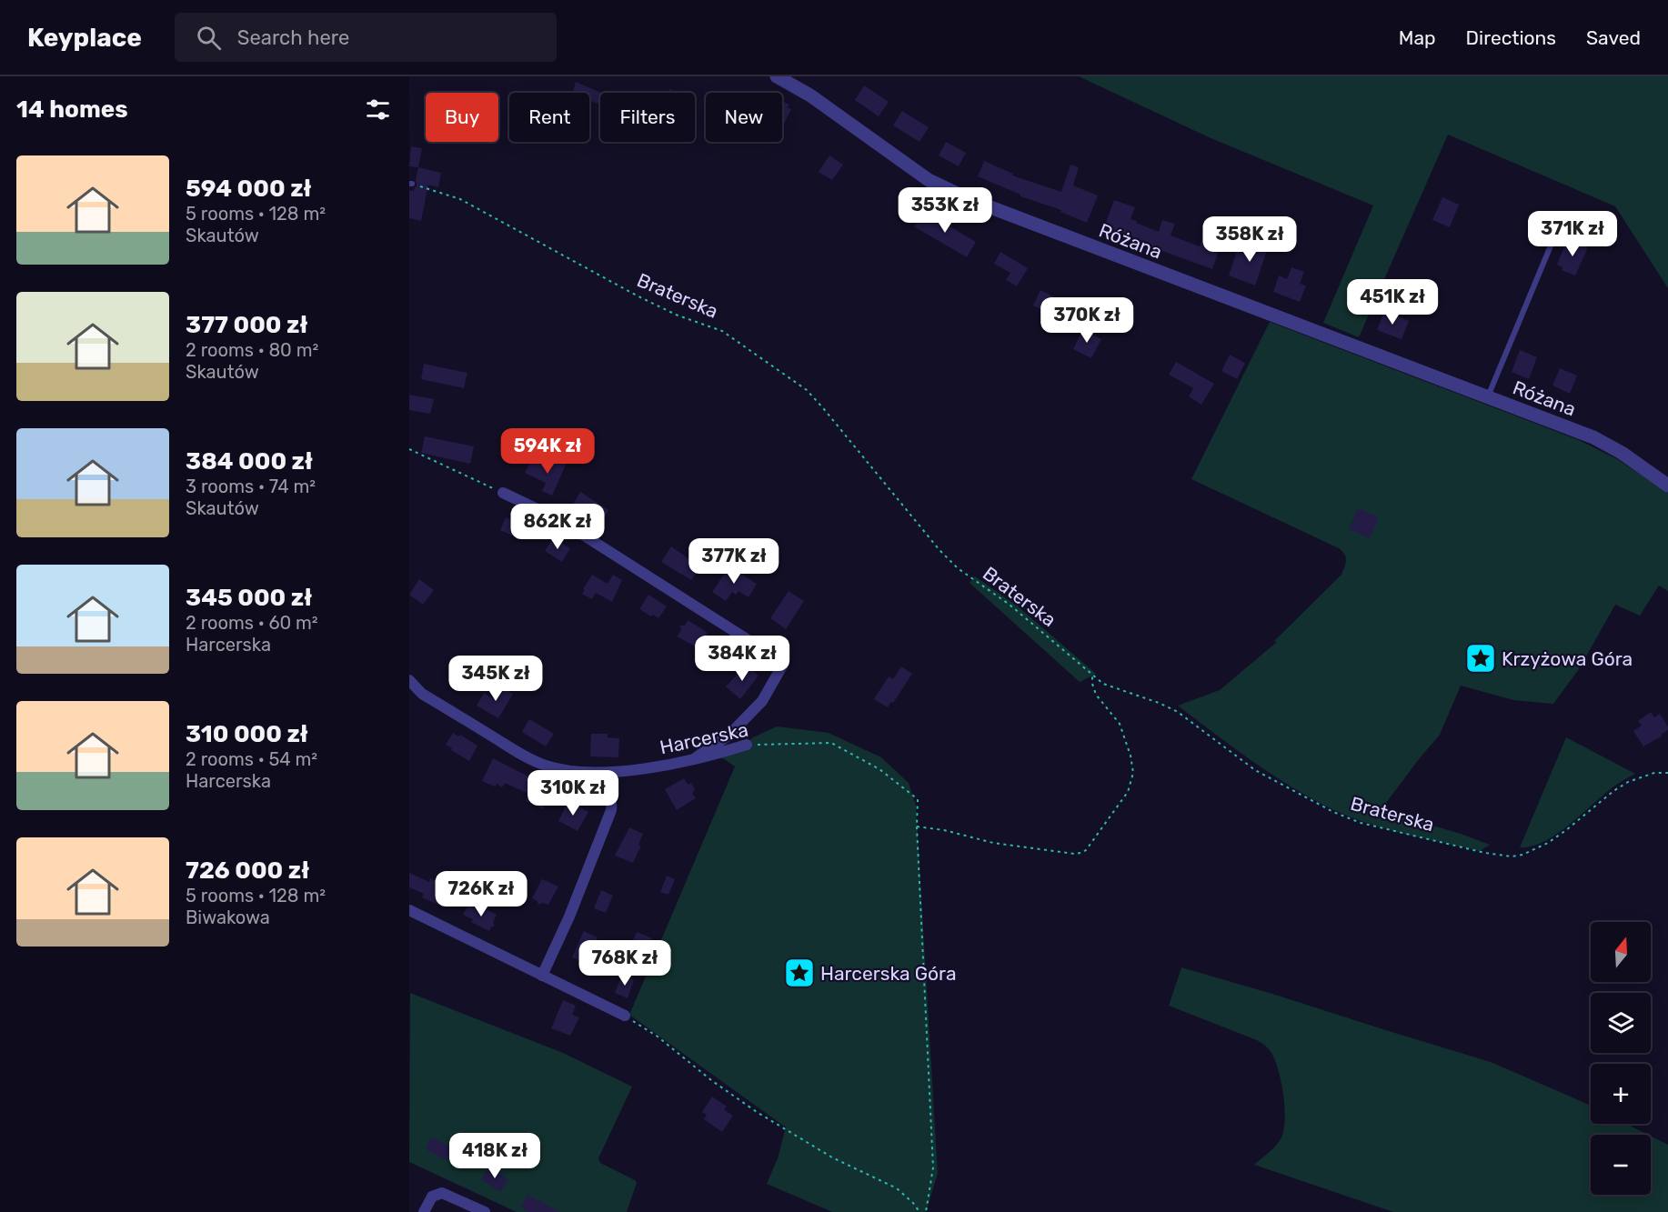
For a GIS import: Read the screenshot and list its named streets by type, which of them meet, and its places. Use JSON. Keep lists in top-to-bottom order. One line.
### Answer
{"streets":{"street":["Różana","Harcerska"],"path":["Braterska"]},"places":{"place":["Krzyżowa Góra","Harcerska Góra"]},"north":"top","page":{"header":"Keyplace","search":"Search here","nav":["Map","Directions","Saved"],"heading":"14 homes","chip":["Buy","Rent","Filters","New"],"list":[{"name":"594 000 zł","note":"5 rooms · 128 m² · Skautów"},{"name":"377 000 zł","note":"2 rooms · 80 m² · Skautów"},{"name":"384 000 zł","note":"3 rooms · 74 m² · Skautów"},{"name":"345 000 zł","note":"2 rooms · 60 m² · Harcerska"},{"name":"310 000 zł","note":"2 rooms · 54 m² · Harcerska"},{"name":"726 000 zł","note":"5 rooms · 128 m² · Biwakowa"}],"price":["353K zł","371K zł","358K zł","451K zł","370K zł","594K zł","862K zł","377K zł","384K zł","345K zł","310K zł","726K zł","768K zł","418K zł"],"map_buttons":["+","−"]}}
